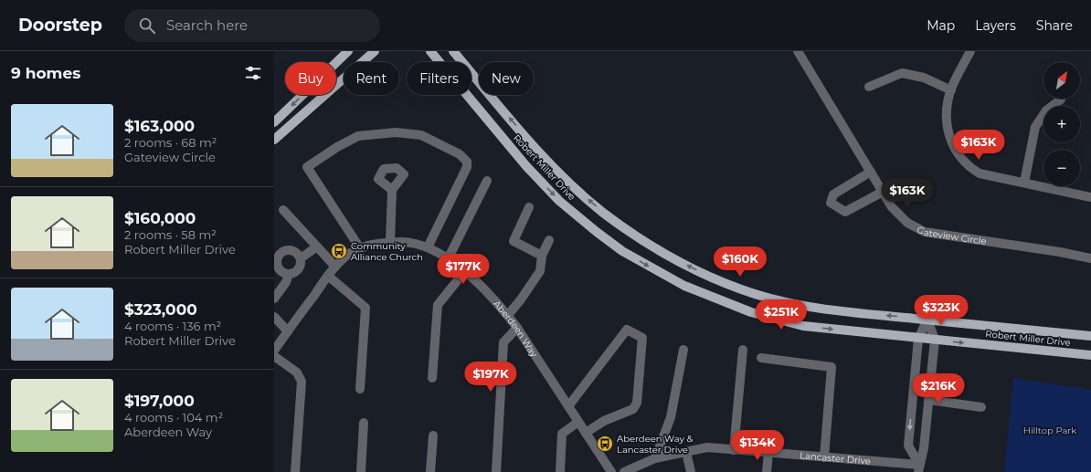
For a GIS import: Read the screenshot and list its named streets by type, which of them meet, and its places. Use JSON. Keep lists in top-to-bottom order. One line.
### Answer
{"streets":{"main road":["Robert Miller Drive"],"street":["Gateview Circle","Aberdeen Way","Lancaster Drive"]},"parks":["Hilltop Park"],"places":{"bus stop":["Community Alliance Church","Aberdeen Way & Lancaster Drive"]},"north":"top right","page":{"header":"Doorstep","search":"Search here","nav":["Map","Layers","Share"],"heading":"9 homes","map_buttons":["+","−"],"chip":["Buy","Rent","Filters","New"],"list":[{"name":"$163,000","note":"2 rooms · 68 m² · Gateview Circle"},{"name":"$160,000","note":"2 rooms · 58 m² · Robert Miller Drive"},{"name":"$323,000","note":"4 rooms · 136 m² · Robert Miller Drive"},{"name":"$197,000","note":"4 rooms · 104 m² · Aberdeen Way"}],"price":["$163K","$163K","$160K","$177K","$323K","$251K","$197K","$216K","$134K"]}}
